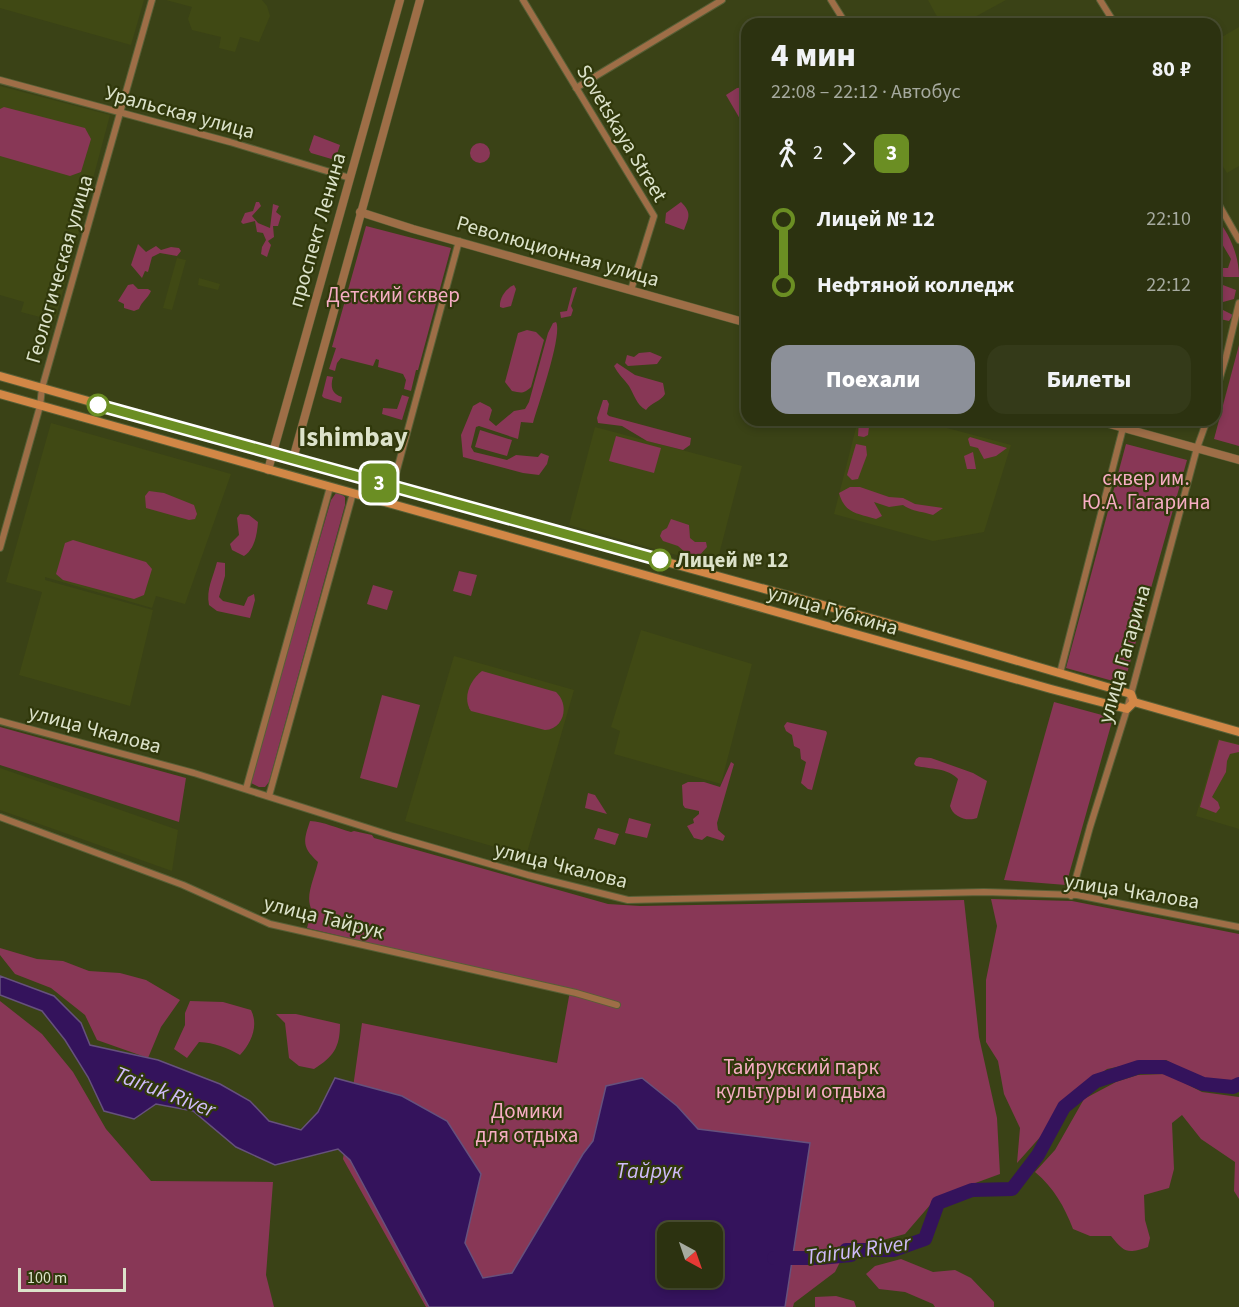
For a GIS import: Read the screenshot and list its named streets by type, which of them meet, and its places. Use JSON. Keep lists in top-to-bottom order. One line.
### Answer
{"streets":{"main road":["улица Губкина"],"street":["Уральская улица","Sovetskaya Street","проспект Ленина","Революционная улица","Геологическая улица","улица Гагарина","улица Чкалова","улица Тайрук"]},"crossings":[["Уральская улица","проспект Ленина"],["Уральская улица","Геологическая улица"],["Sovetskaya Street","Революционная улица"],["проспект Ленина","Революционная улица"],["проспект Ленина","улица Губкина"],["Геологическая улица","улица Губкина"],["улица Губкина","улица Гагарина"],["улица Гагарина","улица Чкалова"]],"districts":["Ishimbay"],"water":["Tairuk River","Тайрук"],"parks":["Детский сквер","сквер им. Ю.А. Гагарина","Тайрукский парк культуры и отдыха","Домики для отдыха"],"places":["Лицей № 12"],"lines":["bus line 3"],"scale_bar":"100 m","north":"bottom right","page":{"on_map":"3","heading":["4 мин","22:08 – 22:12 · Автобус","80 ₽"],"legs":["2","3"],"list":[{"name":"Лицей № 12","value":"22:10"},{"name":"Нефтяной колледж","value":"22:12"}],"buttons":["Поехали","Билеты"],"scale":"100 m"}}
